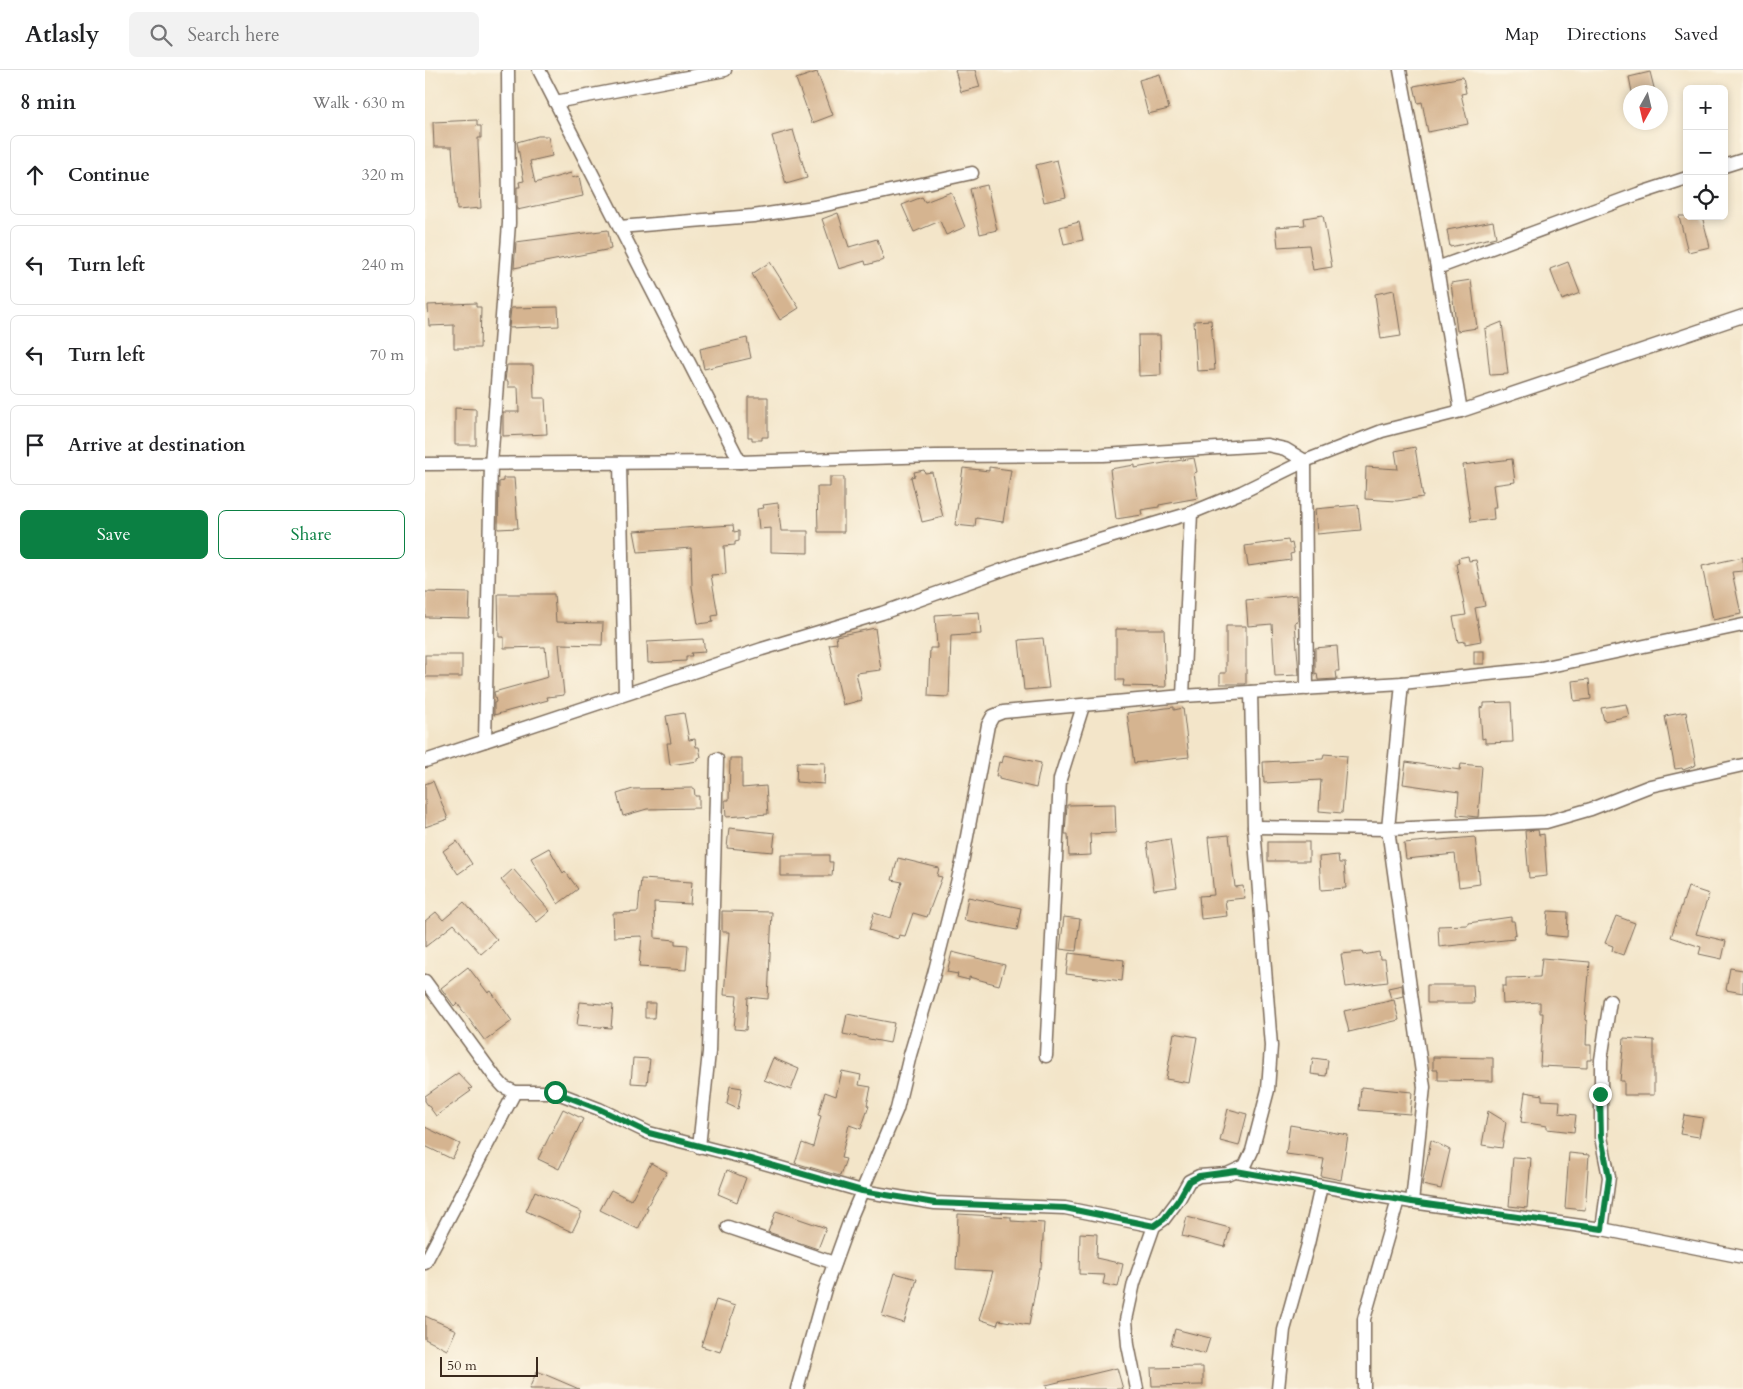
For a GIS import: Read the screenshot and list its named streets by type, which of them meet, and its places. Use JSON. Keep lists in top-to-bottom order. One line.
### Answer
{"scale_bar":"50 m","north":"bottom","page":{"header":"Atlasly","search":"Search here","nav":["Map","Directions","Saved"],"heading":["8 min","Walk · 630 m"],"map_buttons":["+","−"],"list":[["Continue","320 m"],["Turn left","240 m"],["Turn left","70 m"],"Arrive at destination"],"buttons":["Save","Share"],"scale":"50 m"}}
